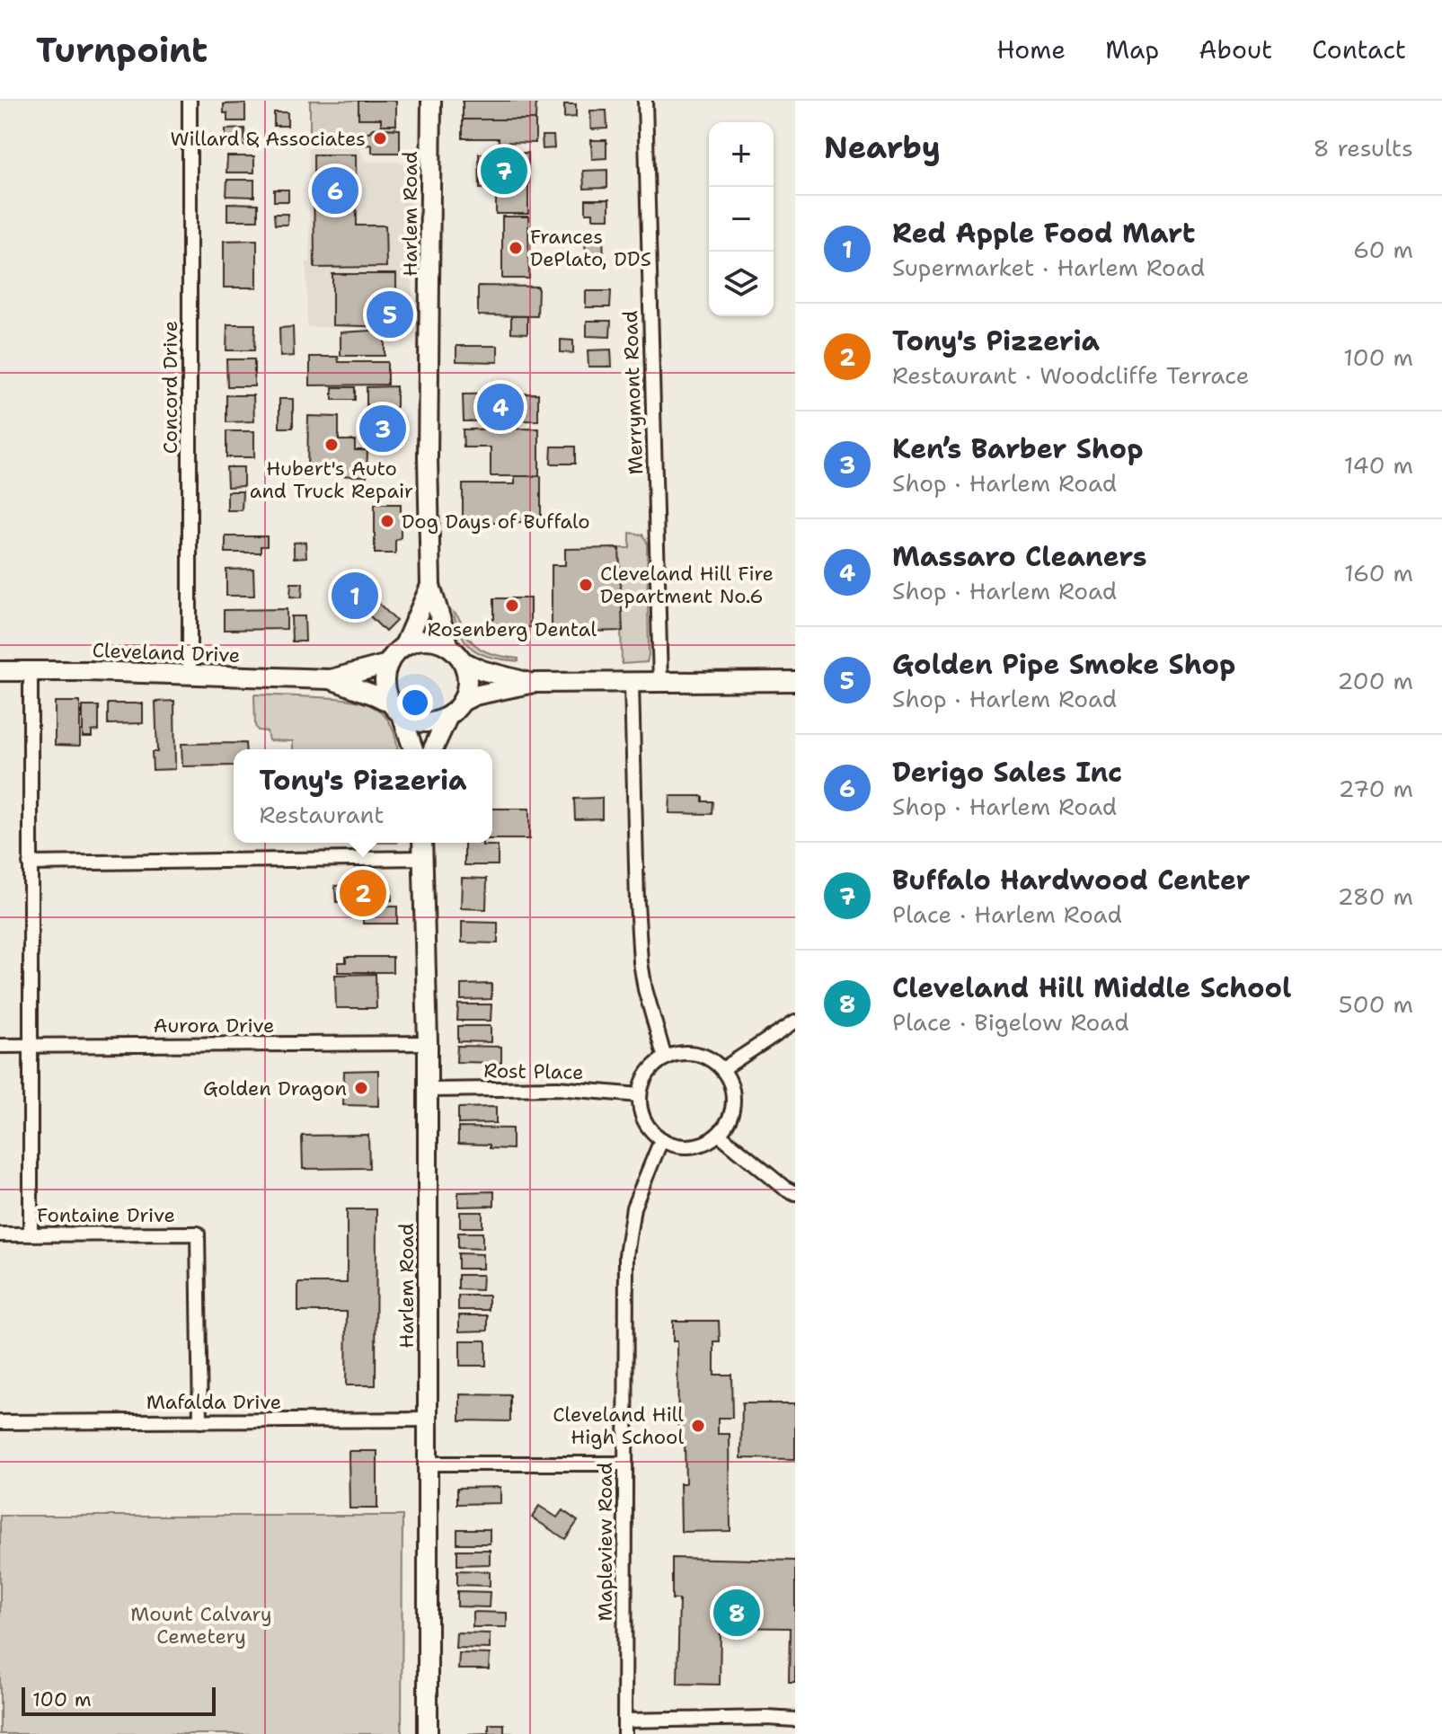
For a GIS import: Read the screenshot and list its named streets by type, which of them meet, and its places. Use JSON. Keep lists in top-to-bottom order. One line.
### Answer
{"streets":{"main road":["Harlem Road","Cleveland Drive"],"street":["Concord Drive","Merrymont Road","Aurora Drive","Rost Place","Fontaine Drive","Mafalda Drive","Mapleview Road"]},"crossings":[["Harlem Road","Cleveland Drive"],["Harlem Road","Aurora Drive"],["Harlem Road","Rost Place"],["Harlem Road","Mafalda Drive"],["Concord Drive","Cleveland Drive"],["Rost Place","Mapleview Road"],["Fontaine Drive","Mafalda Drive"]],"parks":["Mount Calvary Cemetery"],"places":["Willard & Associates","Frances DePlato, DDS","Hubert's Auto and Truck Repair","Dog Days of Buffalo","Cleveland Hill Fire Department No.6","Rosenberg Dental","Golden Dragon","Cleveland Hill High School"],"scale_bar":"100 m","page":{"header":"Turnpoint","nav":["Home","Map","About","Contact"],"heading":["Nearby","8 results"],"map_buttons":["+","−"],"pins":["7","6","5","4","3","1","2","8"],"list":[{"mark":"1","name":"Red Apple Food Mart","note":"Supermarket · Harlem Road","value":"60 m"},{"mark":"2","name":"Tony's Pizzeria","note":"Restaurant · Woodcliffe Terrace","value":"100 m"},{"mark":"3","name":"Ken’s Barber Shop","note":"Shop · Harlem Road","value":"140 m"},{"mark":"4","name":"Massaro Cleaners","note":"Shop · Harlem Road","value":"160 m"},{"mark":"5","name":"Golden Pipe Smoke Shop","note":"Shop · Harlem Road","value":"200 m"},{"mark":"6","name":"Derigo Sales Inc","note":"Shop · Harlem Road","value":"270 m"},{"mark":"7","name":"Buffalo Hardwood Center","note":"Place · Harlem Road","value":"280 m"},{"mark":"8","name":"Cleveland Hill Middle School","note":"Place · Bigelow Road","value":"500 m"}],"popup":["Tony's Pizzeria","Restaurant"],"scale":"100 m"}}
